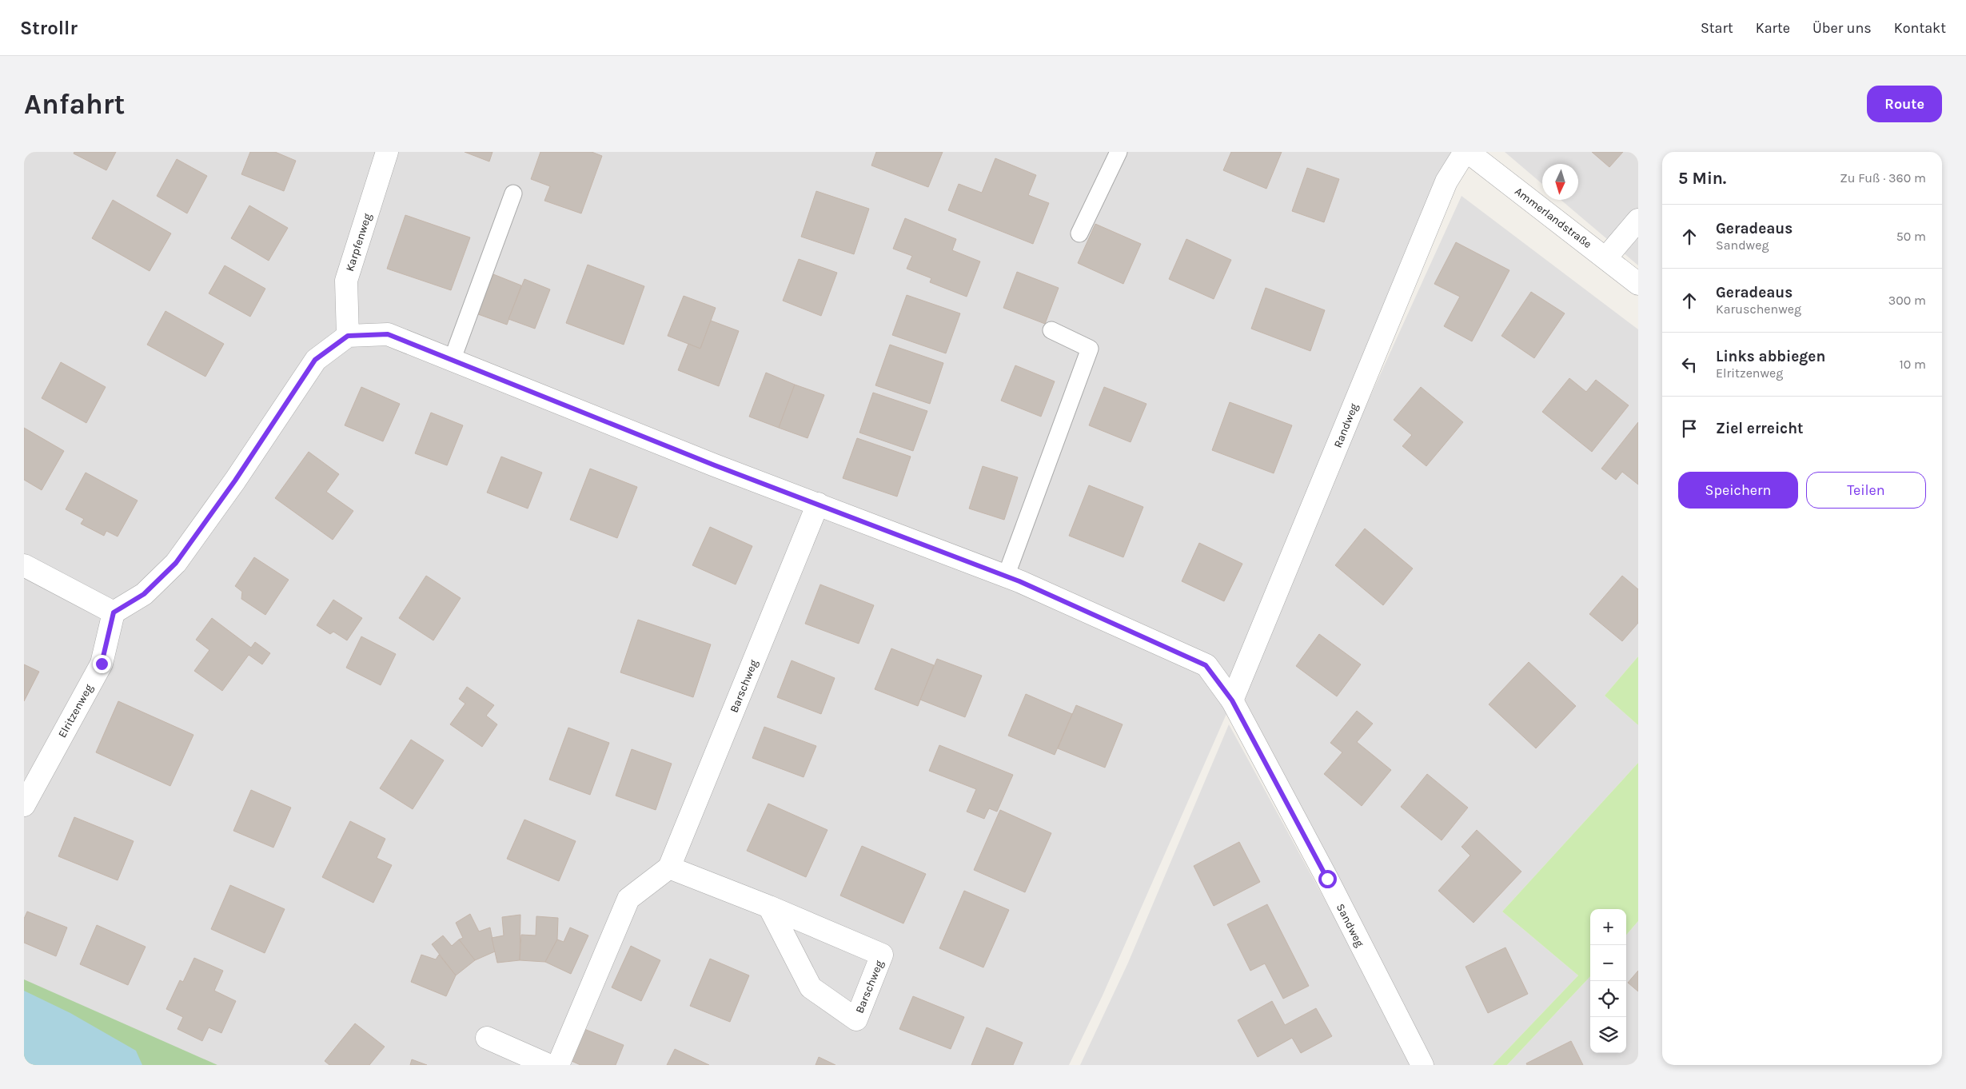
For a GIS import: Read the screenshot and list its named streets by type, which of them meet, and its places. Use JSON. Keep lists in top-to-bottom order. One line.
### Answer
{"streets":{"street":["Ammerlandstraße","Karpfenweg","Randweg","Barschweg","Elritzenweg","Sandweg"]},"crossings":[["Karpfenweg","Sandweg"],["Randweg","Sandweg"],["Barschweg","Sandweg"]],"north":"bottom","page":{"header":"Strollr","nav":["Start","Karte","Über uns","Kontakt"],"buttons":["Route",["Speichern","Teilen"]],"title":"Anfahrt","heading":["5 Min.","Zu Fuß · 360 m"],"list":[["Geradeaus","Sandweg","50 m"],["Geradeaus","Karuschenweg","300 m"],["Links abbiegen","Elritzenweg","10 m"],"Ziel erreicht"],"map_buttons":["+","−"]}}
